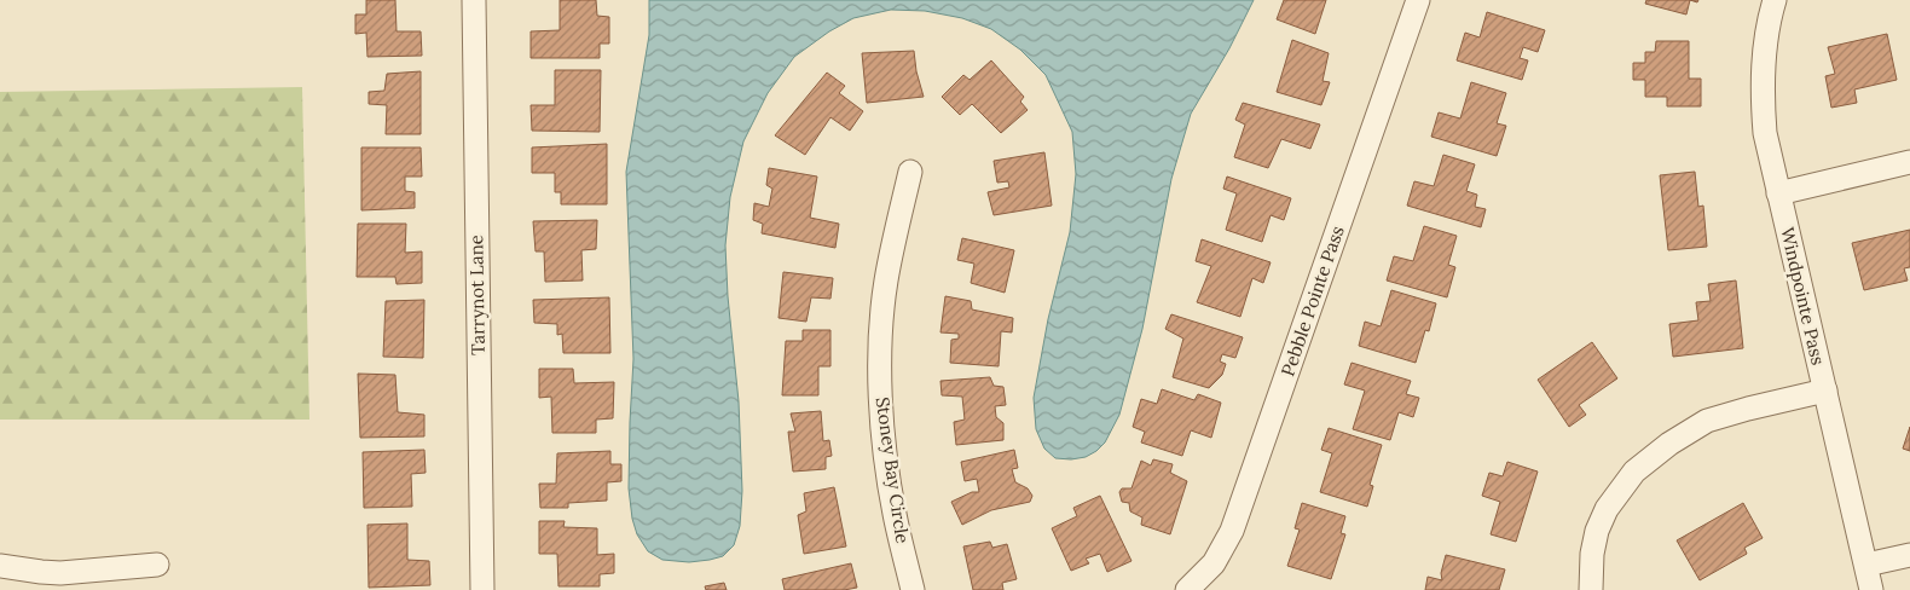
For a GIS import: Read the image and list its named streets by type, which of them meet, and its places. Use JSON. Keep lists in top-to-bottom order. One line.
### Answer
{"streets":{"street":["Tarrynot Lane","Windpointe Pass","Pebble Pointe Pass","Stoney Bay Circle"]}}
